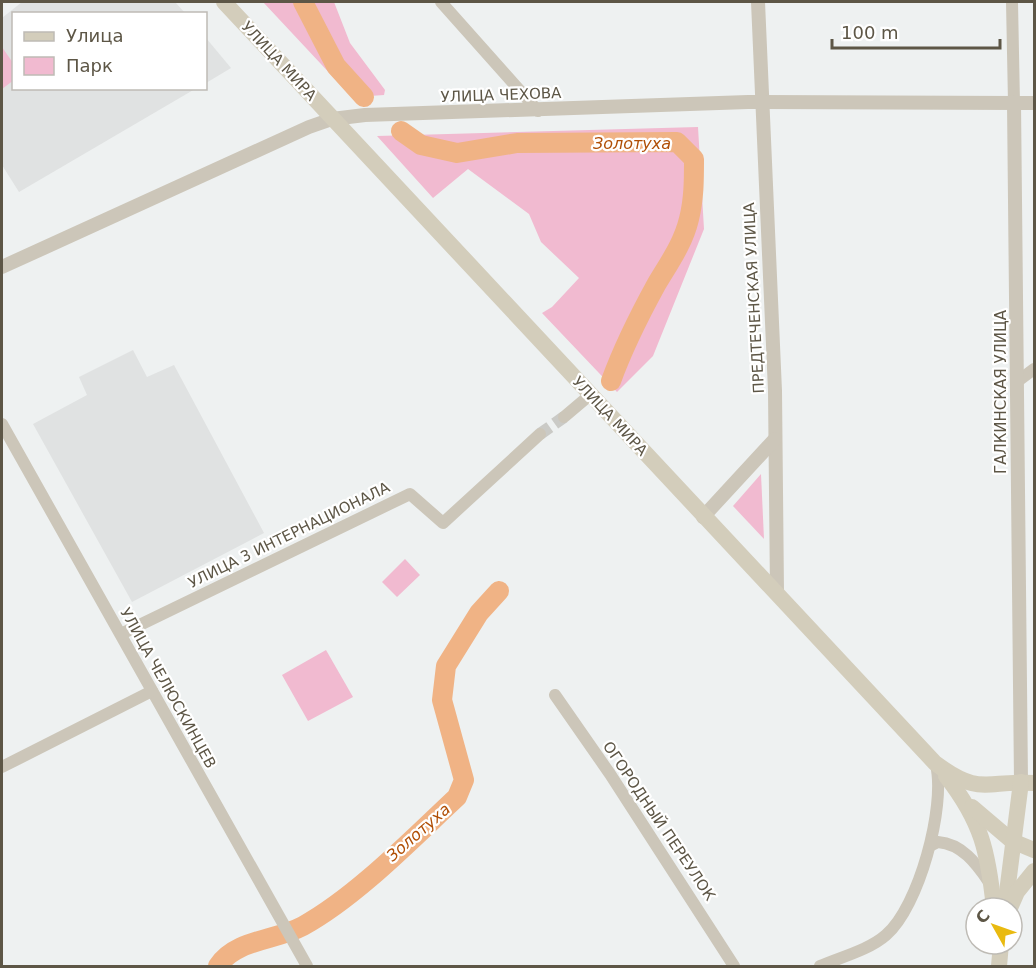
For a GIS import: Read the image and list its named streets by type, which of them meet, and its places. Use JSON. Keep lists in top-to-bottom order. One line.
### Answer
{"streets":{"main road":["УЛИЦА МИРА"],"street":["УЛИЦА ЧЕХОВА","ПРЕДТЕЧЕНСКАЯ УЛИЦА","ГАЛКИНСКАЯ УЛИЦА","УЛИЦА 3 ИНТЕРНАЦИОНАЛА","УЛИЦА ЧЕЛЮСКИНЦЕВ","ОГОРОДНЫЙ ПЕРЕУЛОК"]},"crossings":[["УЛИЦА МИРА","УЛИЦА ЧЕХОВА"],["УЛИЦА МИРА","ПРЕДТЕЧЕНСКАЯ УЛИЦА"],["УЛИЦА МИРА","ГАЛКИНСКАЯ УЛИЦА"],["УЛИЦА ЧЕХОВА","ПРЕДТЕЧЕНСКАЯ УЛИЦА"],["УЛИЦА ЧЕХОВА","ГАЛКИНСКАЯ УЛИЦА"],["УЛИЦА 3 ИНТЕРНАЦИОНАЛА","УЛИЦА ЧЕЛЮСКИНЦЕВ"]],"water":["Золотуха"],"legend":["Улица","Парк"],"scale_bar":"100 m","north":"top left"}
